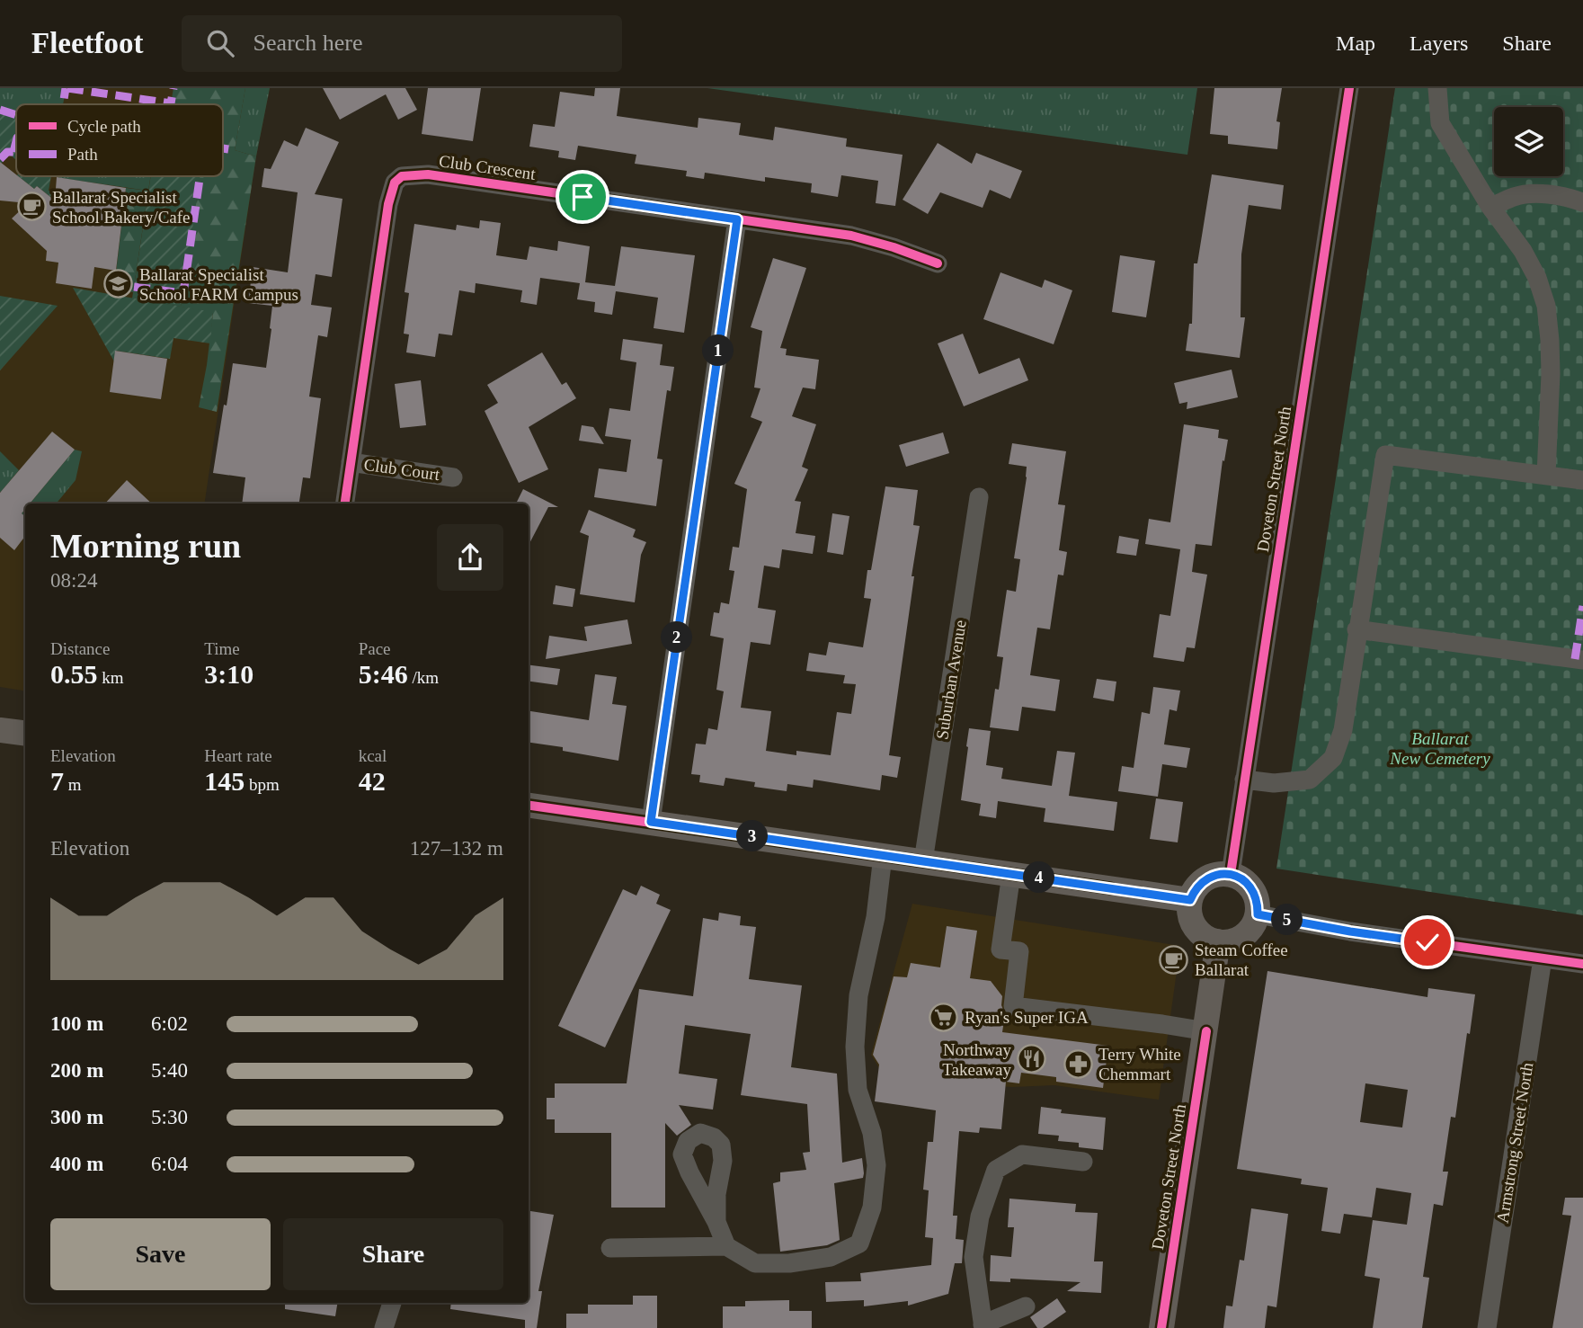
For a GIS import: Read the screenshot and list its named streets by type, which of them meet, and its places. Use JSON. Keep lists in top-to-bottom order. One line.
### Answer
{"streets":{"main road":["Doveton Street North"],"street":["Club Crescent","Club Court","Suburban Avenue","Armstrong Street North"]},"crossings":[["Club Crescent","Club Court"]],"parks":["Ballarat New Cemetery"],"places":{"cafe":["Ballarat Specialist School Bakery/Cafe","Steam Coffee Ballarat"],"school or university":["Ballarat Specialist School FARM Campus"],"supermarket":["Ryan's Super IGA"],"restaurant":["Northway Takeaway"],"pharmacy":["Terry White Chemmart"]},"legend":["Cycle path","Path"],"page":{"header":"Fleetfoot","search":"Search here","nav":["Map","Layers","Share"],"pins":["1","2","3","4","5"],"heading":["Morning run","08:24"],"stats":[["Distance","0.55 km"],["Time","3:10"],["Pace","5:46 /km"],["Elevation","7 m"],["Heart rate","145 bpm"],["kcal","42"]],"chart":["Elevation","127–132 m"],"list":[{"name":"100 m","note":"6:02"},{"name":"200 m","note":"5:40"},{"name":"300 m","note":"5:30"},{"name":"400 m","note":"6:04"}],"buttons":["Save","Share"]}}
